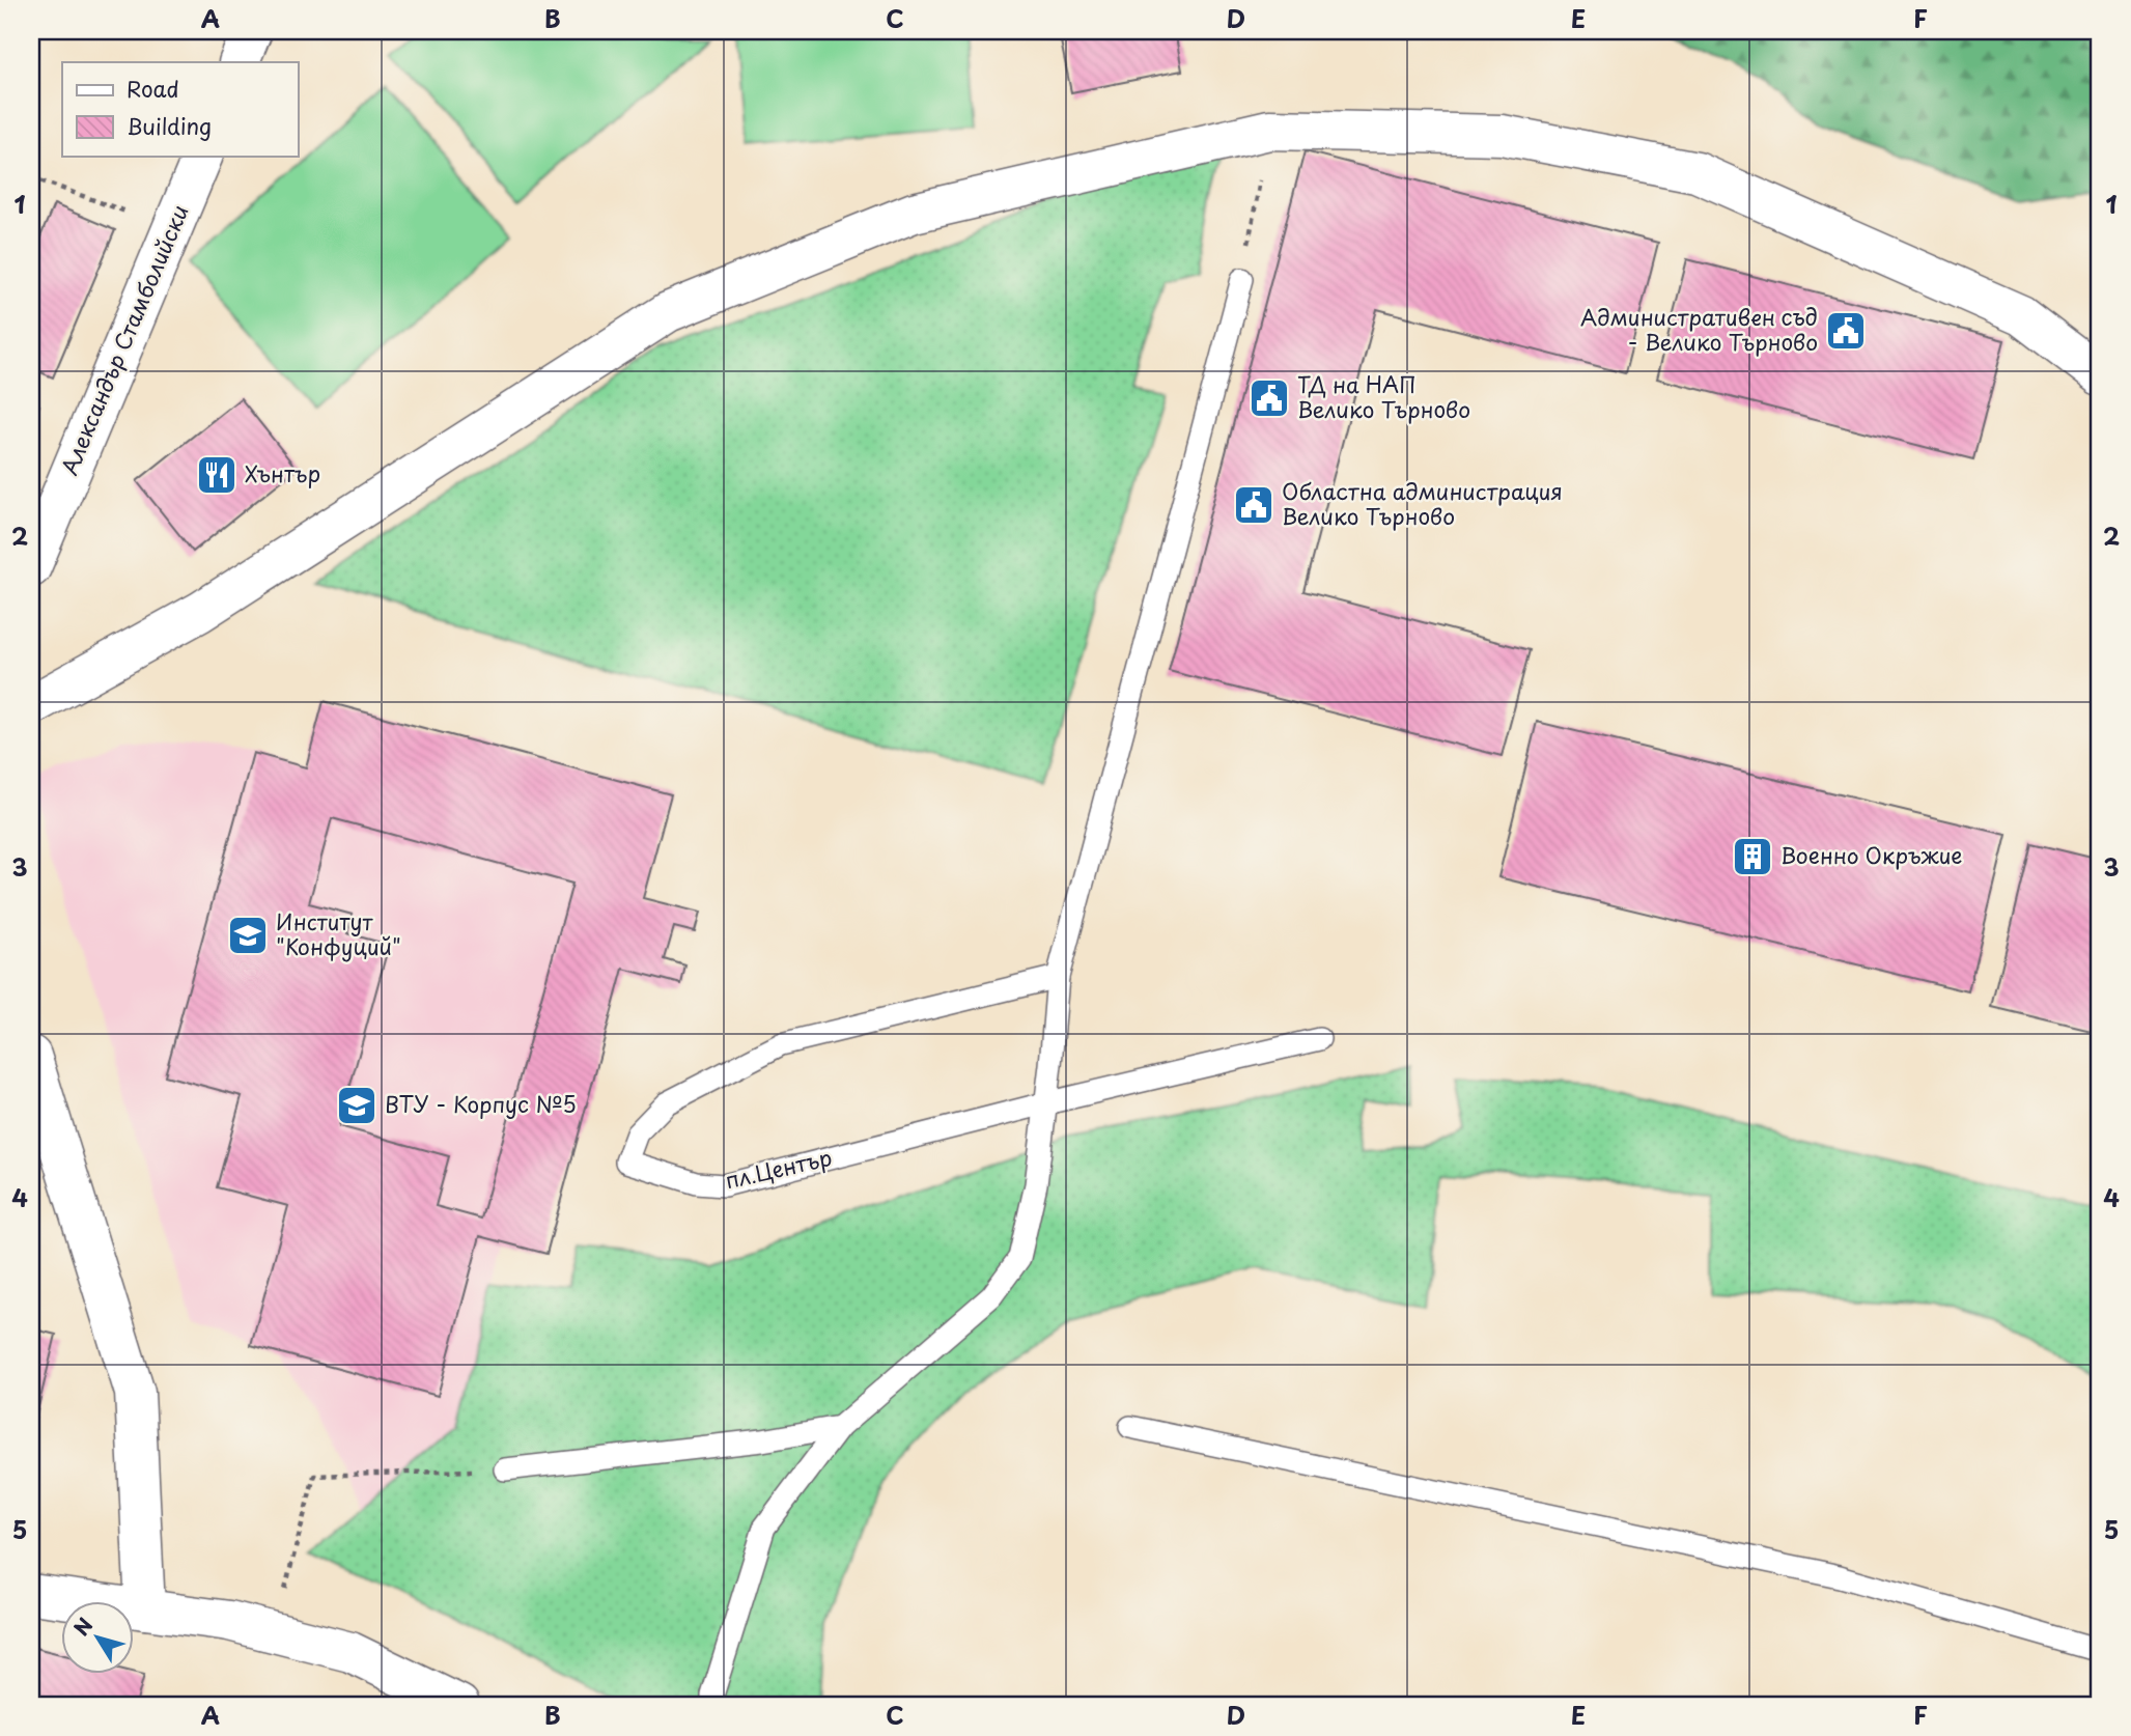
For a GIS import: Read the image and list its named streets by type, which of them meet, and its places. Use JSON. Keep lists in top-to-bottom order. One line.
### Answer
{"streets":{"street":["Александър Стамболийски"],"lane":["пл.Център"]},"places":{"public building":["Административен съд - Велико Търново","ТД на НАП Велико Търново","Областна администрация Велико Търново"],"restaurant":["Хънтър"],"building":["Военно Окръжие"],"school or university":["Институт \"Конфуций\"","ВТУ - Корпус №5"]},"legend":["Road","Building"],"north":"top left","grid":{"columns":["A","B","C","D","E","F"],"rows":["1","2","3","4","5"]}}
